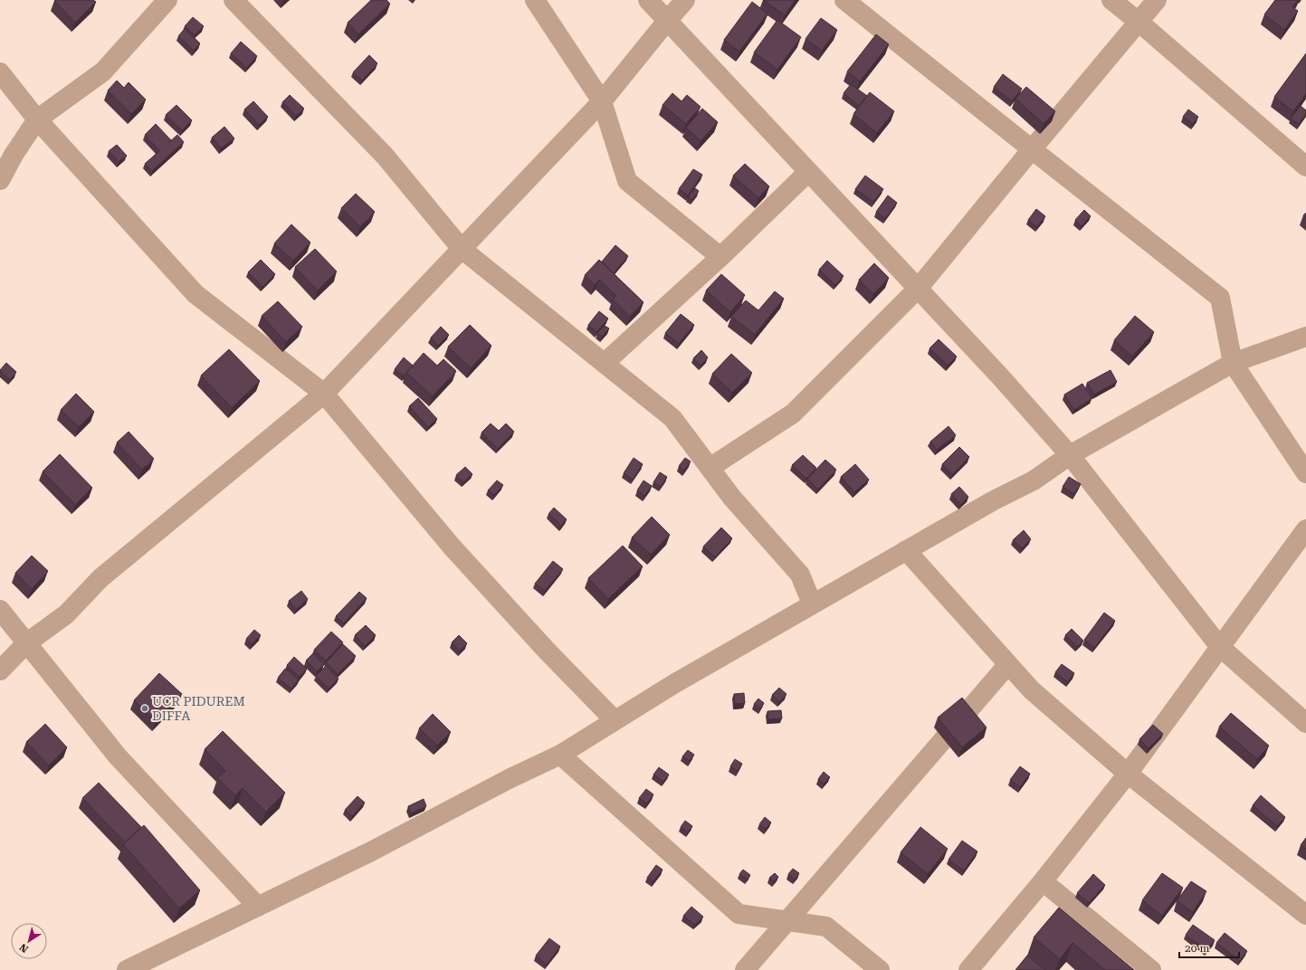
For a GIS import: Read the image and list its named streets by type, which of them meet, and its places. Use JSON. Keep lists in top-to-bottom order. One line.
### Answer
{"places":["UCR PIDUREM DIFFA"],"scale_bar":"20 m","north":"bottom left"}
